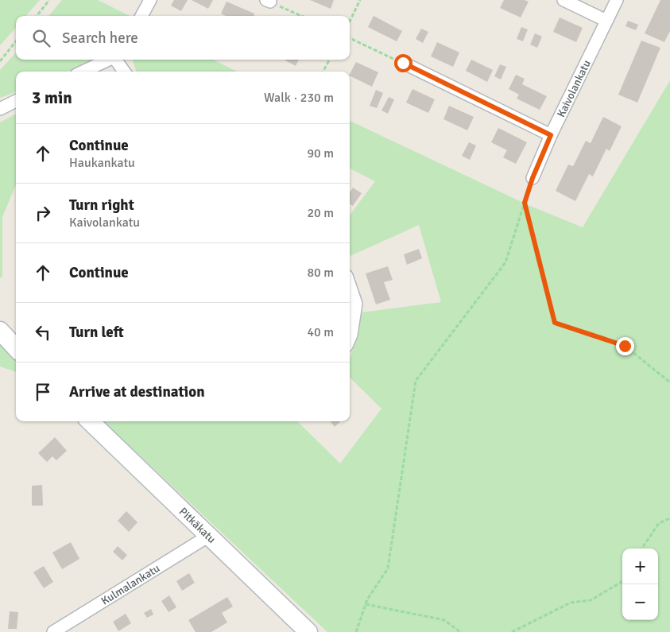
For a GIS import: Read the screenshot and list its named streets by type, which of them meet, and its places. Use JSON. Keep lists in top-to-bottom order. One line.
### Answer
{"streets":{"street":["Kaivolankatu","Pitkäkatu","Kulmalankatu"]},"crossings":[["Pitkäkatu","Kulmalankatu"]],"page":{"search":"Search here","heading":["3 min","Walk · 230 m"],"list":[["Continue","Haukankatu","90 m"],["Turn right","Kaivolankatu","20 m"],["Continue","80 m"],["Turn left","40 m"],"Arrive at destination"],"map_buttons":["+","−"]}}
